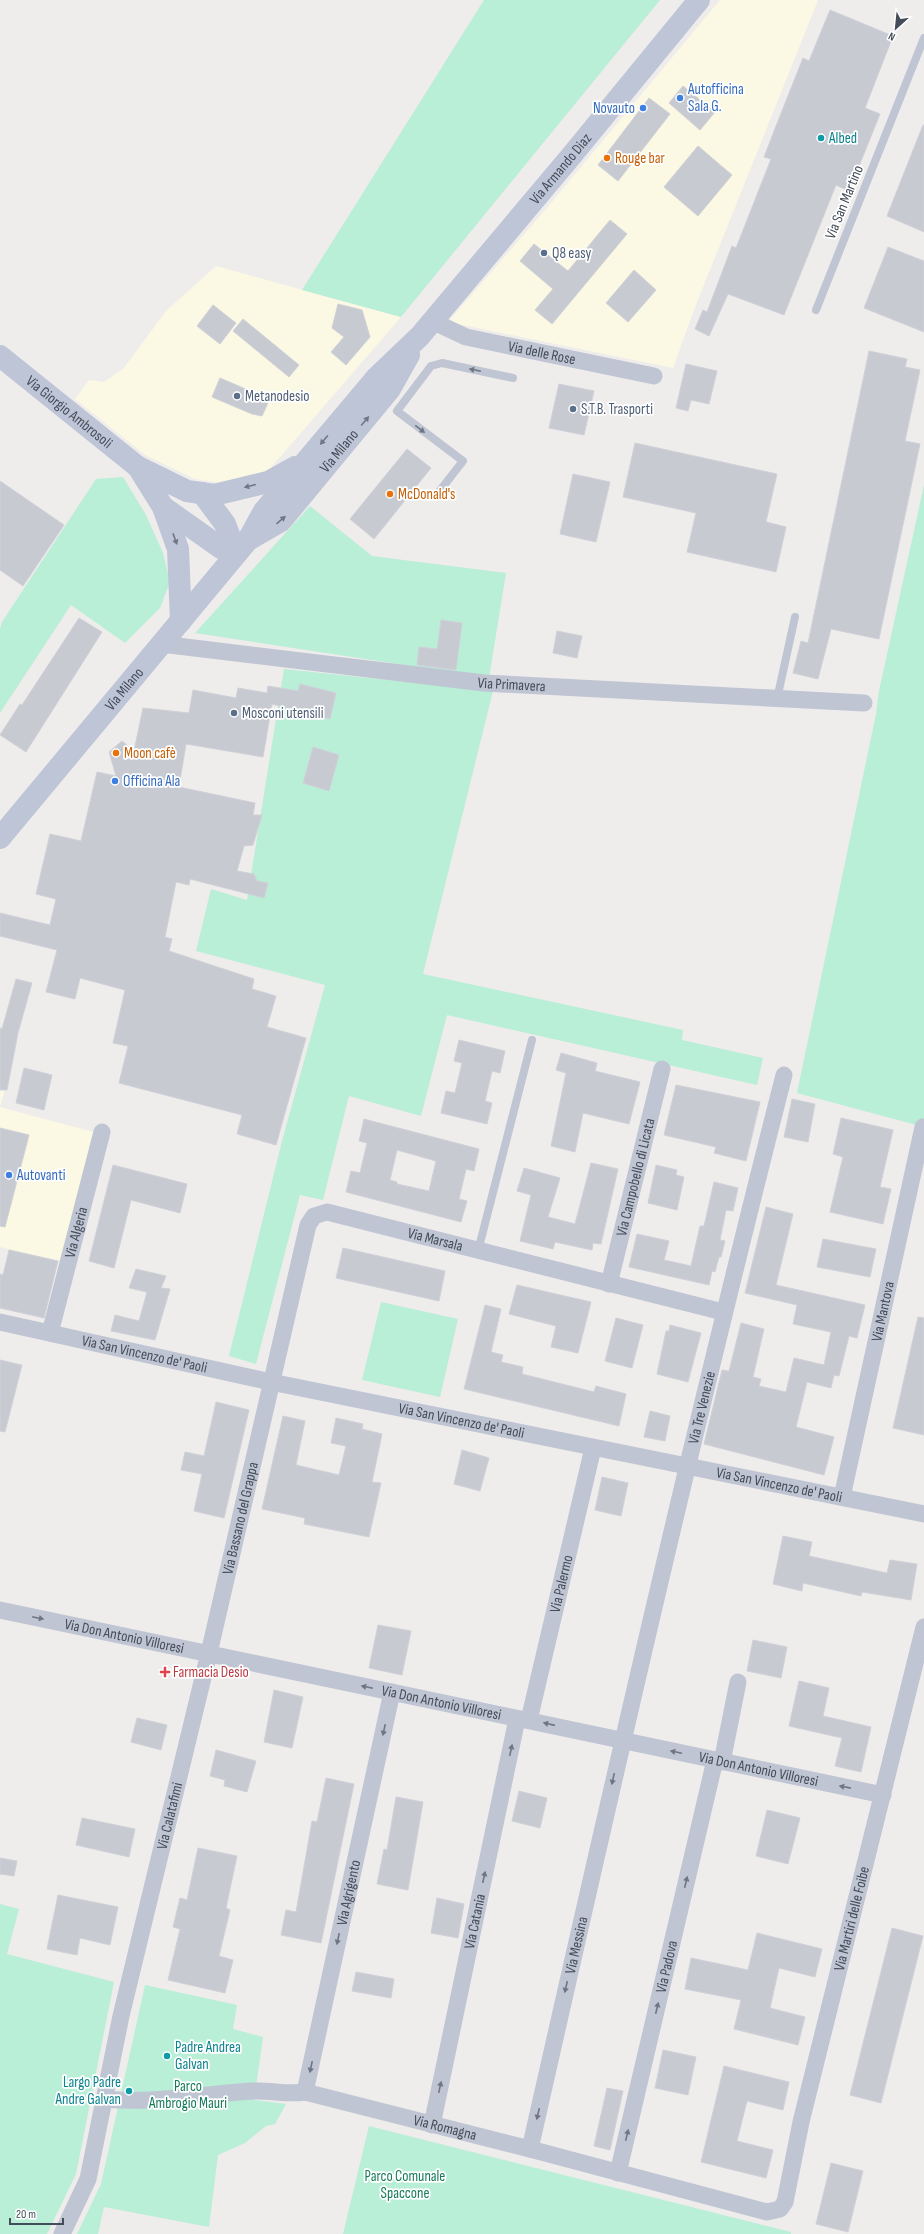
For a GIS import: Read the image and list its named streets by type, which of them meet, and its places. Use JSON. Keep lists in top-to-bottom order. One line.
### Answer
{"streets":{"main road":["Via Armando Diaz","Via Giorgio Ambrosoli","Via Milano"],"street":["Via delle Rose","Via Primavera","Via Campobello di Licata","Via Algeria","Via Marsala","Via Mantova","Via San Vincenzo de' Paoli","Via Tre Venezie","Via Bassano del Grappa","Via Palermo","Via Don Antonio Villoresi","Via Calatafimi","Via Agrigento","Via Martiri delle Foibe","Via Catania","Via Messina","Via Padova","Via Romagna"],"lane":["Via San Martino"]},"crossings":[["Via Armando Diaz","Via delle Rose"],["Via Armando Diaz","Via Milano"],["Via Giorgio Ambrosoli","Via Milano"],["Via Milano","Via Primavera"],["Via Campobello di Licata","Via Marsala"],["Via Algeria","Via San Vincenzo de' Paoli"],["Via Marsala","Via San Vincenzo de' Paoli"],["Via Marsala","Via Tre Venezie"],["Via Marsala","Via Bassano del Grappa"],["Via Mantova","Via San Vincenzo de' Paoli"],["Via San Vincenzo de' Paoli","Via Tre Venezie"],["Via San Vincenzo de' Paoli","Via Bassano del Grappa"],["Via San Vincenzo de' Paoli","Via Palermo"],["Via Tre Venezie","Via Don Antonio Villoresi"],["Via Tre Venezie","Via Messina"],["Via Bassano del Grappa","Via Don Antonio Villoresi"],["Via Bassano del Grappa","Via Calatafimi"],["Via Palermo","Via Don Antonio Villoresi"],["Via Palermo","Via Catania"],["Via Don Antonio Villoresi","Via Calatafimi"],["Via Don Antonio Villoresi","Via Agrigento"],["Via Don Antonio Villoresi","Via Martiri delle Foibe"],["Via Don Antonio Villoresi","Via Catania"],["Via Don Antonio Villoresi","Via Messina"],["Via Don Antonio Villoresi","Via Padova"],["Via Calatafimi","Via Romagna"],["Via Agrigento","Via Romagna"],["Via Martiri delle Foibe","Via Romagna"],["Via Catania","Via Romagna"],["Via Messina","Via Romagna"],["Via Padova","Via Romagna"]],"one_way":["Via Agrigento","Via Catania","Via Messina","Via Padova"],"parks":["Parco Ambrogio Mauri","Parco Comunale Spaccone"],"places":{"other":["Autofficina Sala G.","Novauto","Albed","Rouge bar","Q8 easy","Metanodesio","S.T.B. Trasporti","McDonald's","Mosconi utensili","Moon cafè","Officina Ala","Autovanti","Padre Andrea Galvan","Largo Padre Andre Galvan"],"health":["Farmacia Desio"]},"scale_bar":"20 m","north":"bottom left"}
